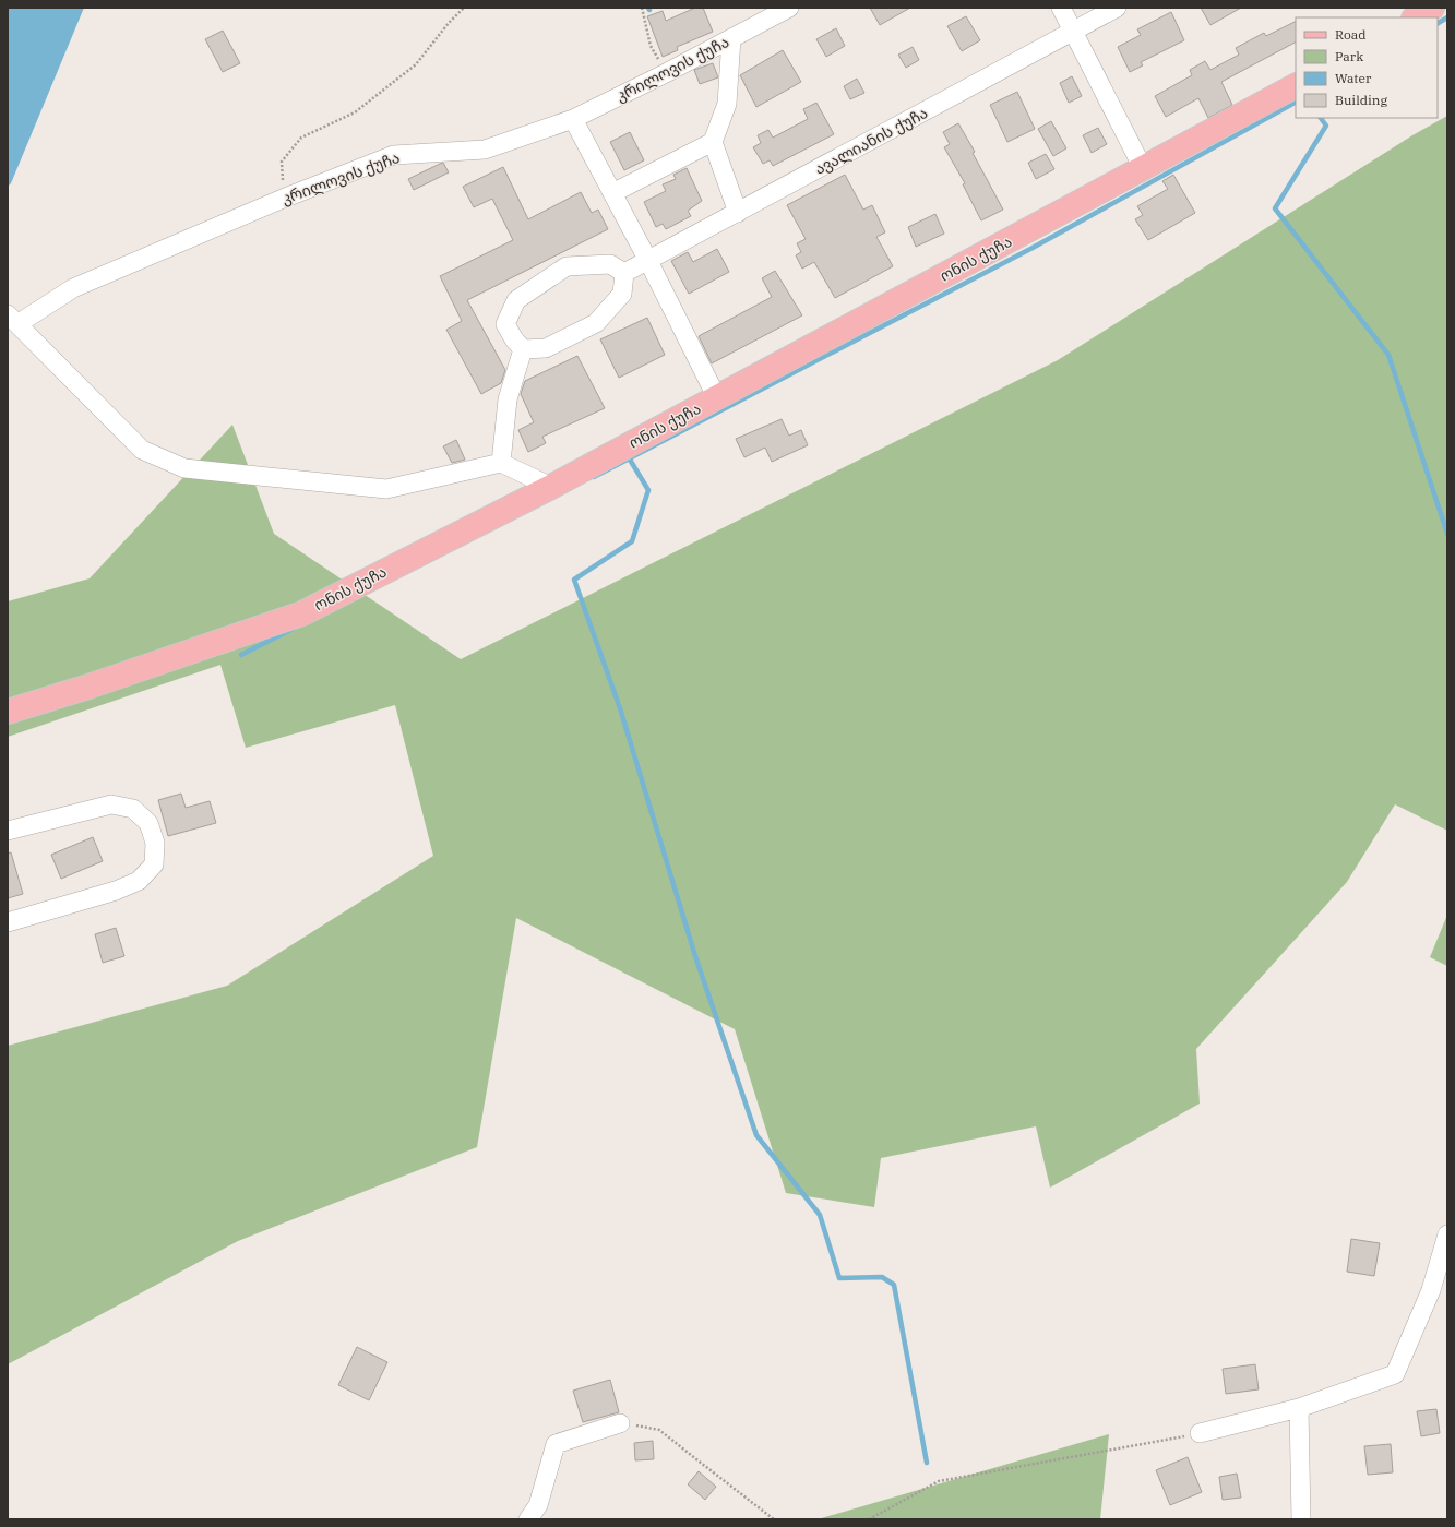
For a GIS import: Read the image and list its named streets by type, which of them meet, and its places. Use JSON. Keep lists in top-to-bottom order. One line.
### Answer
{"streets":{"main road":["ონის ქუჩა"],"street":["კრილოვის ქუჩა","ავალიანის ქუჩა"]},"legend":["Road","Park","Water","Building"]}
